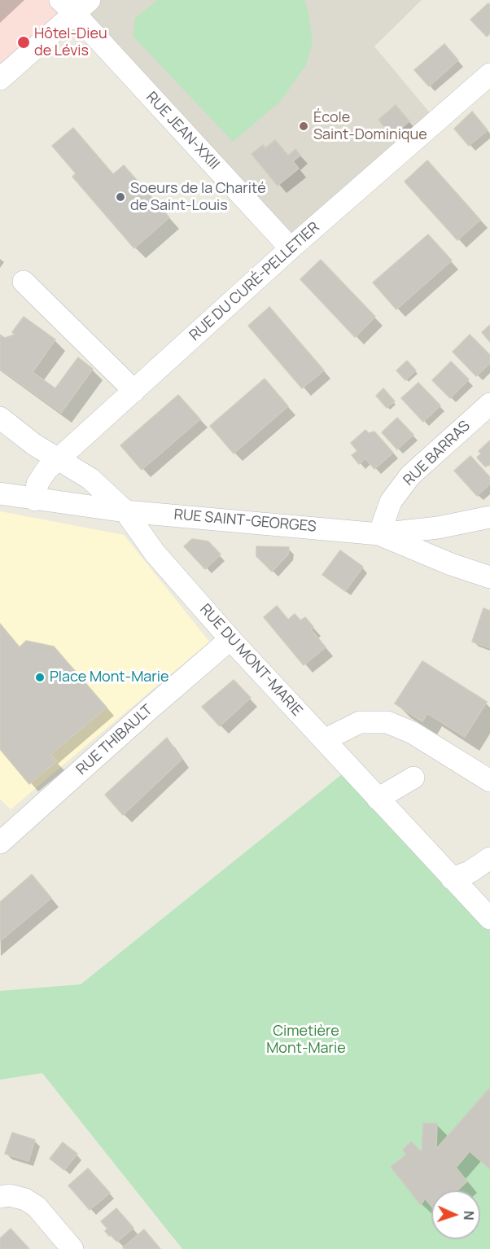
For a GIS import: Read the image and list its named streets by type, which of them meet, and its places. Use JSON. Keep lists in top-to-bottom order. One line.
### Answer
{"streets":{"street":["RUE JEAN-XXIII","RUE DU CURÉ-PELLETIER","RUE BARRAS","RUE SAINT-GEORGES","RUE DU MONT-MARIE","RUE THIBAULT"]},"crossings":[["RUE JEAN-XXIII","RUE DU CURÉ-PELLETIER"],["RUE DU CURÉ-PELLETIER","RUE SAINT-GEORGES"],["RUE DU CURÉ-PELLETIER","RUE DU MONT-MARIE"],["RUE BARRAS","RUE SAINT-GEORGES"],["RUE SAINT-GEORGES","RUE DU MONT-MARIE"],["RUE DU MONT-MARIE","RUE THIBAULT"]],"parks":["Cimetière Mont-Marie"],"places":["Hôtel-Dieu de Lévis","École Saint-Dominique","Soeurs de la Charité de Saint-Louis","Place Mont-Marie"],"north":"right"}
